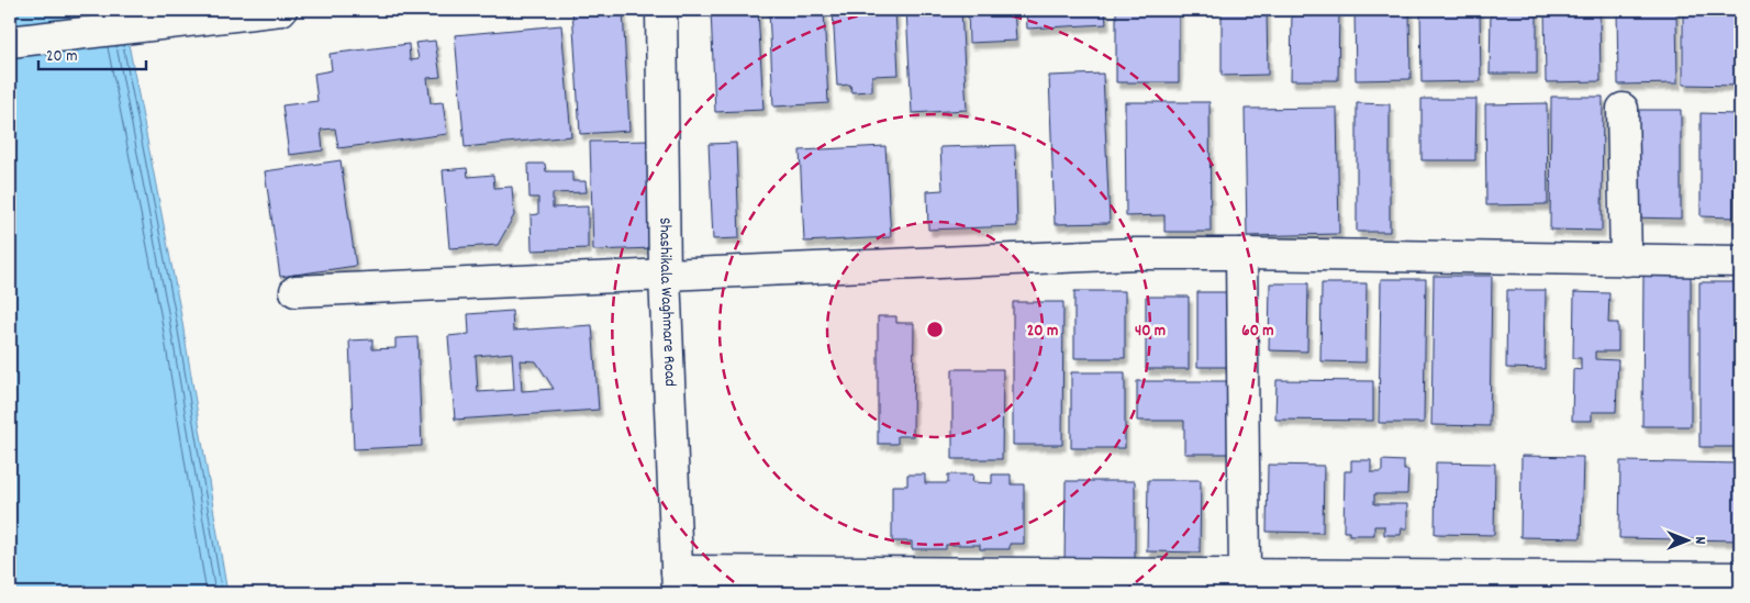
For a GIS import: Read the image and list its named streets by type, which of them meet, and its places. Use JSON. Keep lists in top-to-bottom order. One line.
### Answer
{"streets":{"street":["Shashikala Waghmare Road"]},"scale_bar":"20 m","north":"right","rings":["20 m","40 m","60 m"]}
